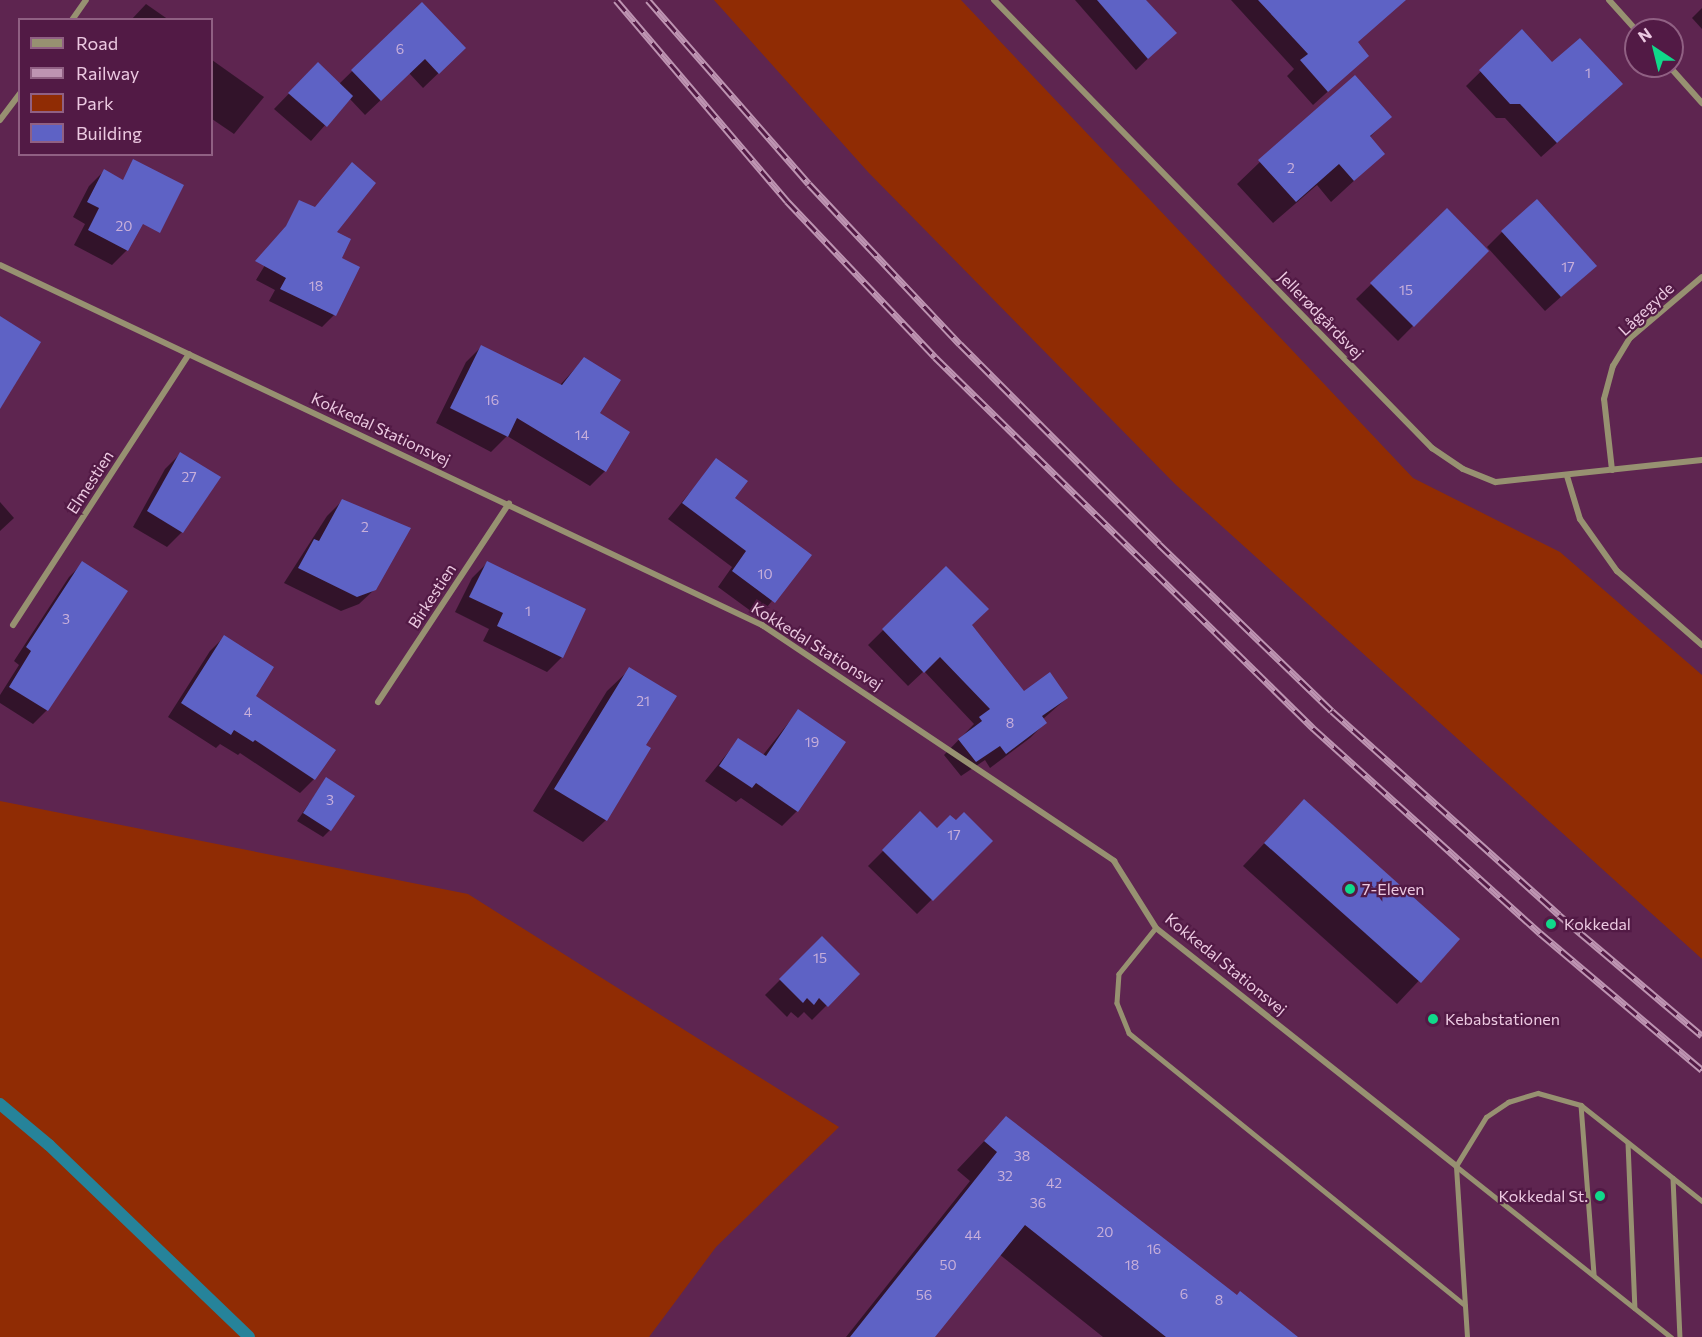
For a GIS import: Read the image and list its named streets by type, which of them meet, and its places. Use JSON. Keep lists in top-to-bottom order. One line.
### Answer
{"streets":{"street":["Lågegyde","Jellerødgårdsvej","Kokkedal Stationsvej","Elmestien","Birkestien"]},"crossings":[["Lågegyde","Jellerødgårdsvej"],["Kokkedal Stationsvej","Elmestien"],["Kokkedal Stationsvej","Birkestien"]],"places":["7-Eleven","Kokkedal","Kebabstationen","Kokkedal St."],"house_numbers":["6","1","2","20","17","18","15","16","14","27","2","10","1","3","21","4","8","19","3","17","15","38","32","42","36","20","44","16","50","18","6","56","8"],"legend":["Road","Railway","Park","Building"],"north":"top left"}
